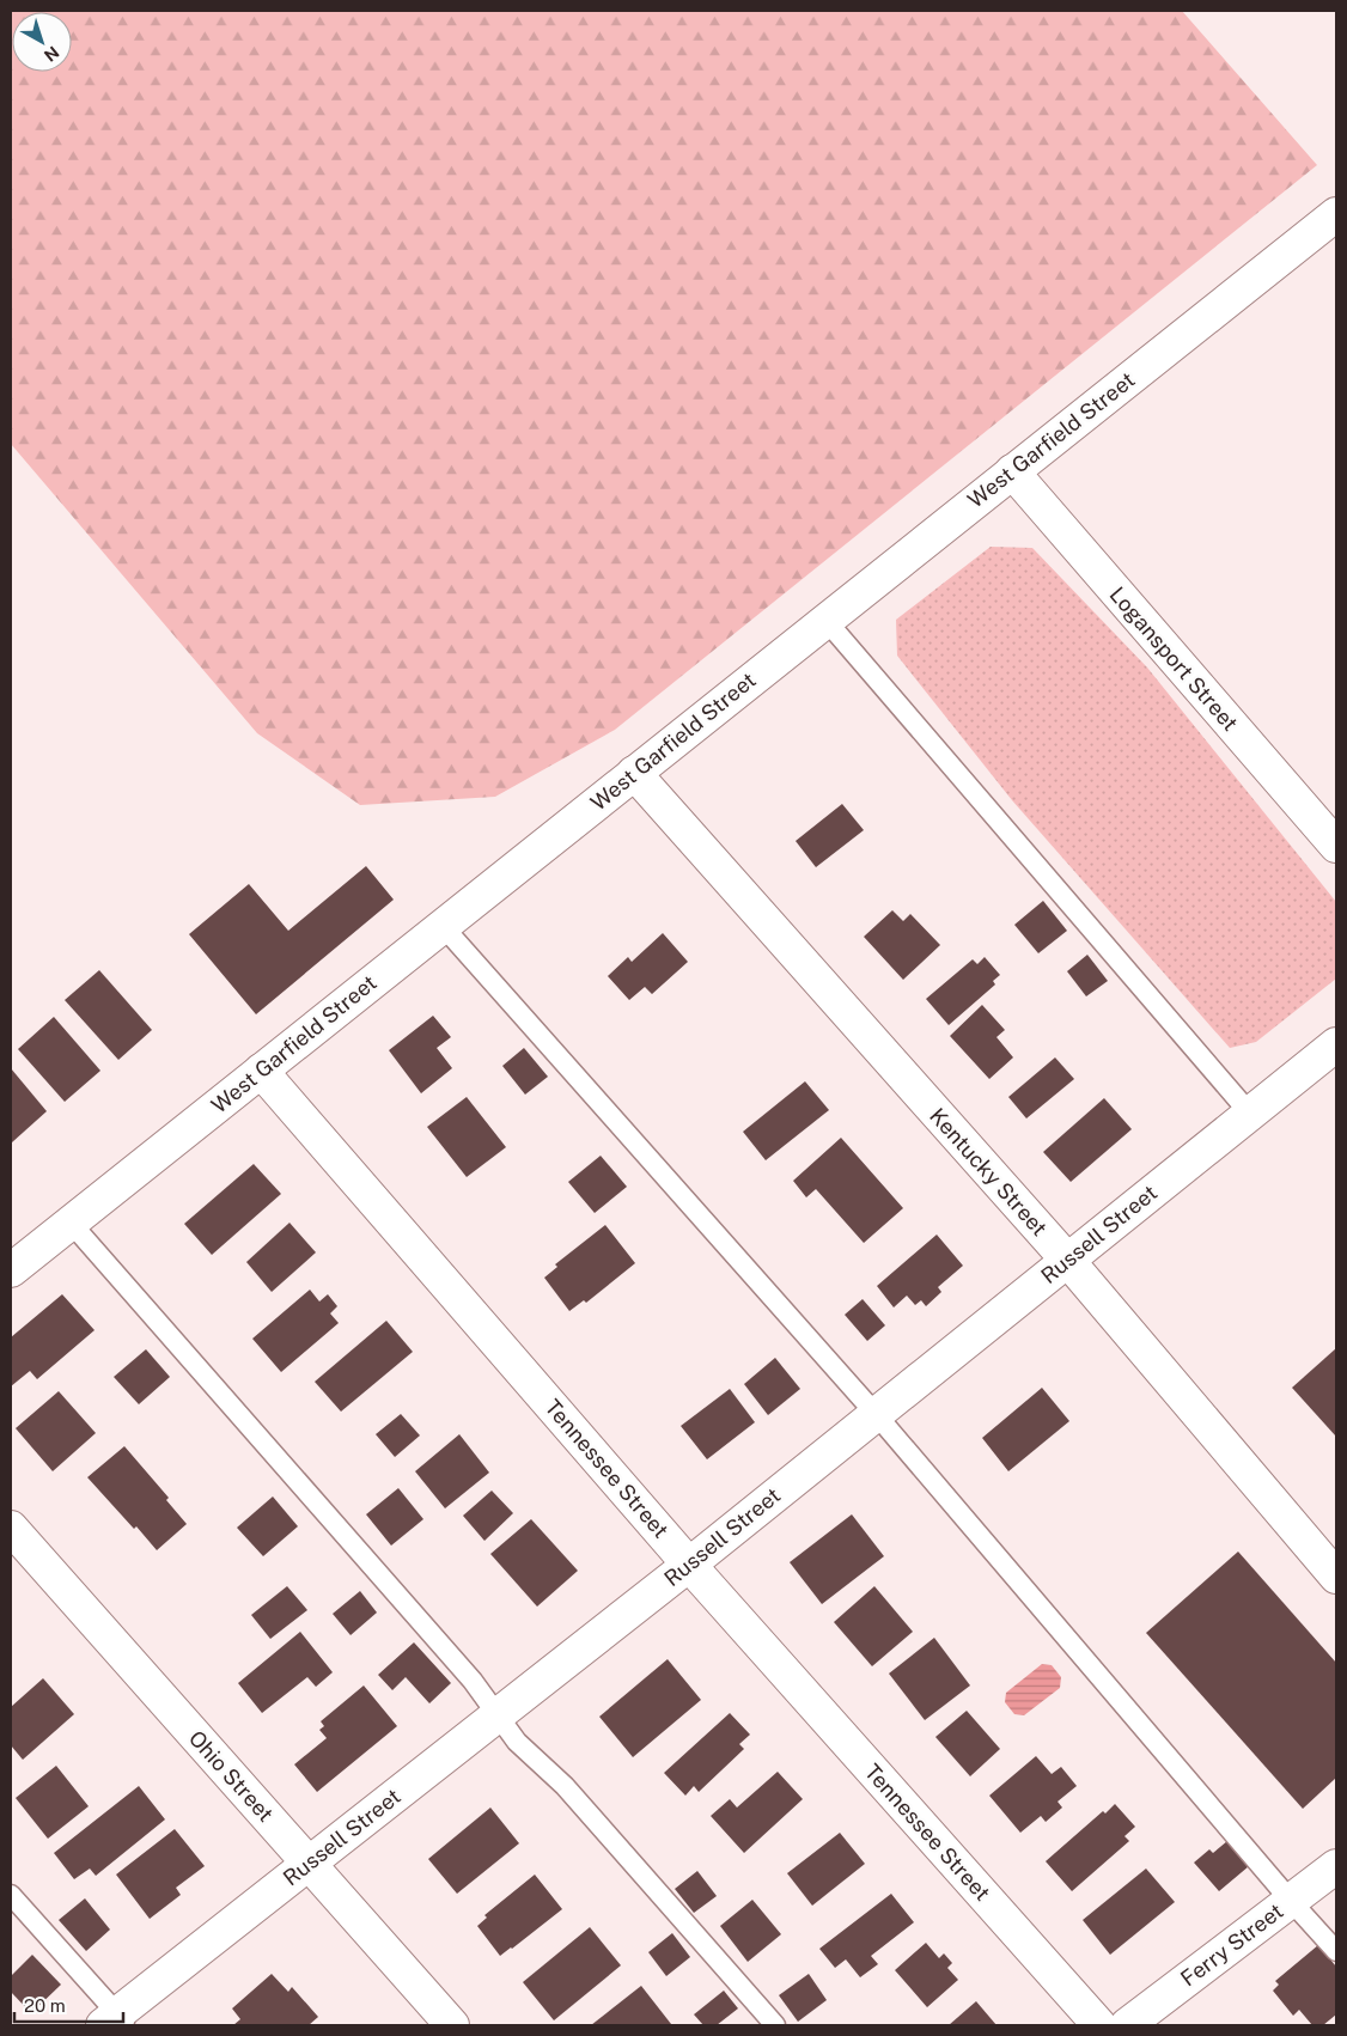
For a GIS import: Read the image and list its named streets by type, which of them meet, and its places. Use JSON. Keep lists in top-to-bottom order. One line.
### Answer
{"streets":{"street":["West Garfield Street","Logansport Street","Kentucky Street","Russell Street","Tennessee Street","Ohio Street","Ferry Street"]},"crossings":[["West Garfield Street","Logansport Street"],["West Garfield Street","Kentucky Street"],["West Garfield Street","Tennessee Street"],["Kentucky Street","Russell Street"],["Russell Street","Tennessee Street"],["Russell Street","Ohio Street"]],"scale_bar":"20 m","north":"bottom right"}
